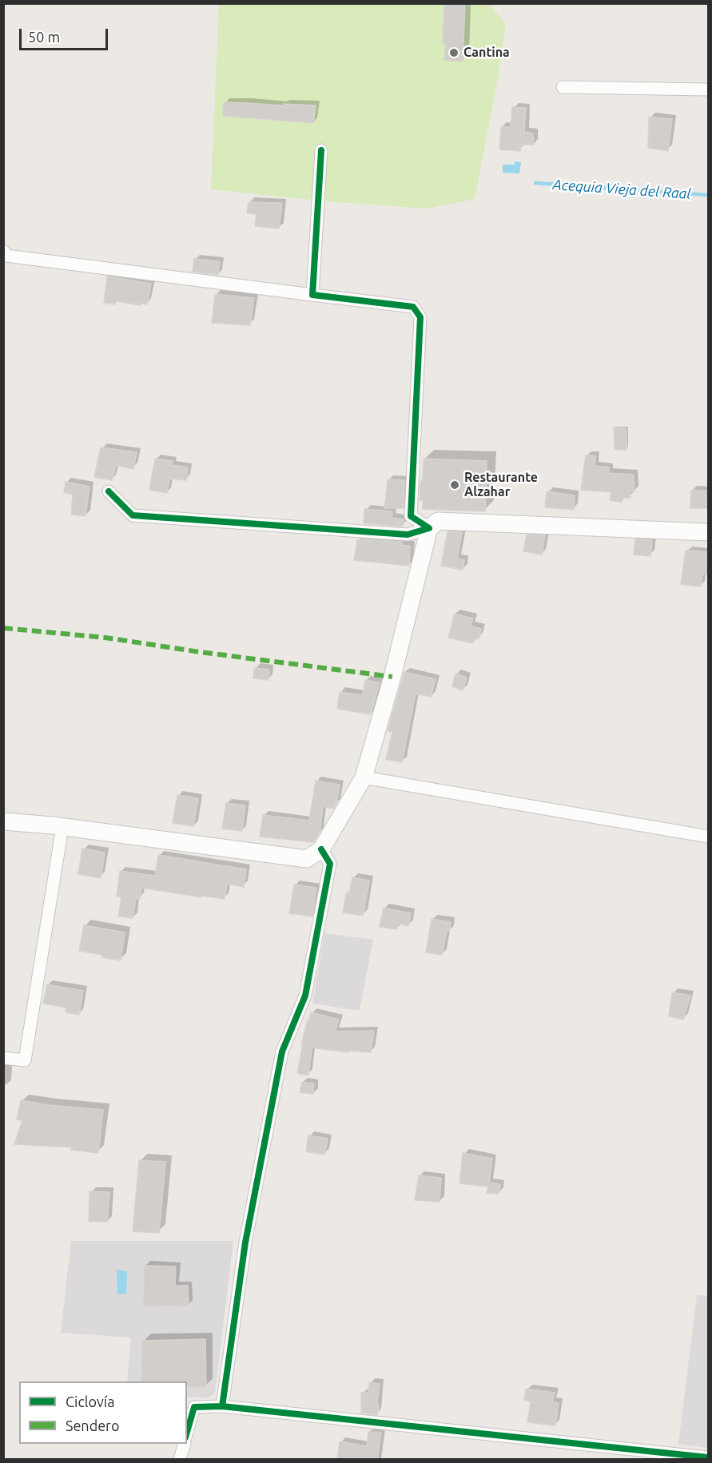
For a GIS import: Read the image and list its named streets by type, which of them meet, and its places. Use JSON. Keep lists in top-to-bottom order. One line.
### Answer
{"water":["Acequia Vieja del Raal"],"places":["Cantina","Restaurante Alzahar"],"legend":["Ciclovía","Sendero"],"scale_bar":"50 m"}
